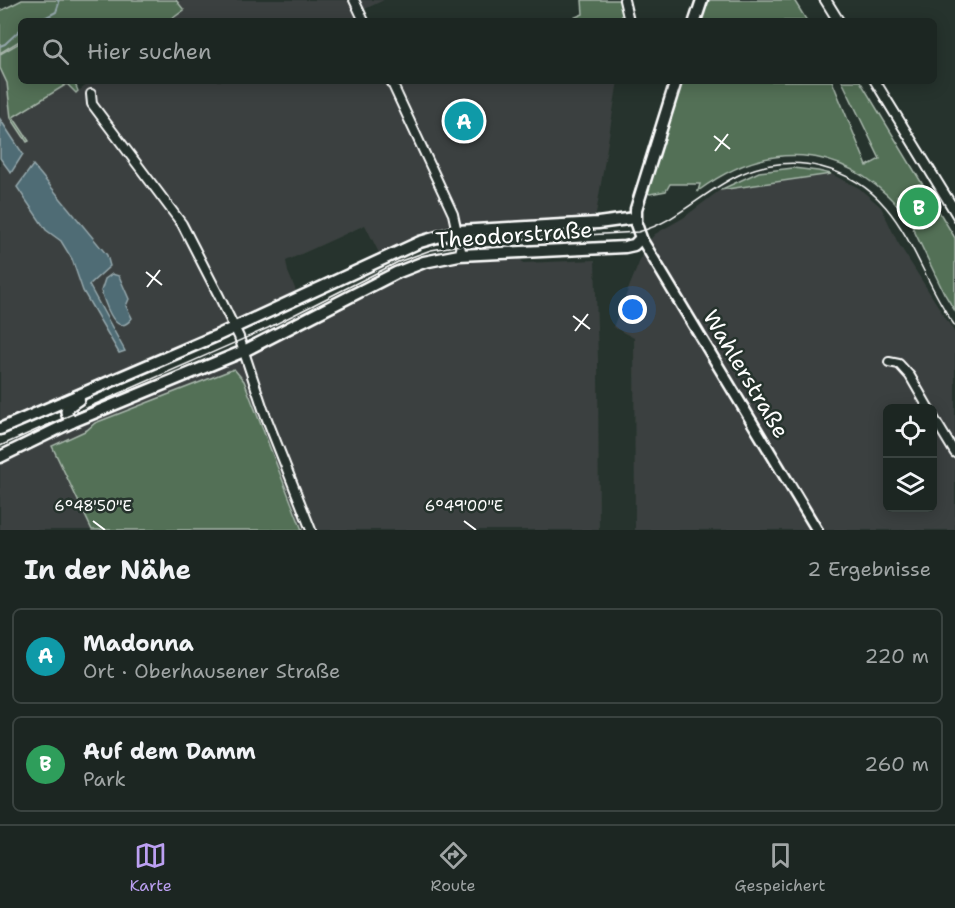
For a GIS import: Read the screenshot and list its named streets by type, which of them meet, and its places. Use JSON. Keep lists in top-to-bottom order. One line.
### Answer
{"streets":{"main road":["Theodorstraße"],"street":["Wahlerstraße"]},"crossings":[["Theodorstraße","Wahlerstraße"]],"page":{"search":"Hier suchen","pins":["A","B"],"heading":["In der Nähe","2 Ergebnisse"],"list":[{"mark":"A","name":"Madonna","note":"Ort · Oberhausener Straße","value":"220 m"},{"mark":"B","name":"Auf dem Damm","note":"Park","value":"260 m"}],"nav":["Karte","Route","Gespeichert"]},"coordinates":["6°48'50\"E","6°49'00\"E"]}
